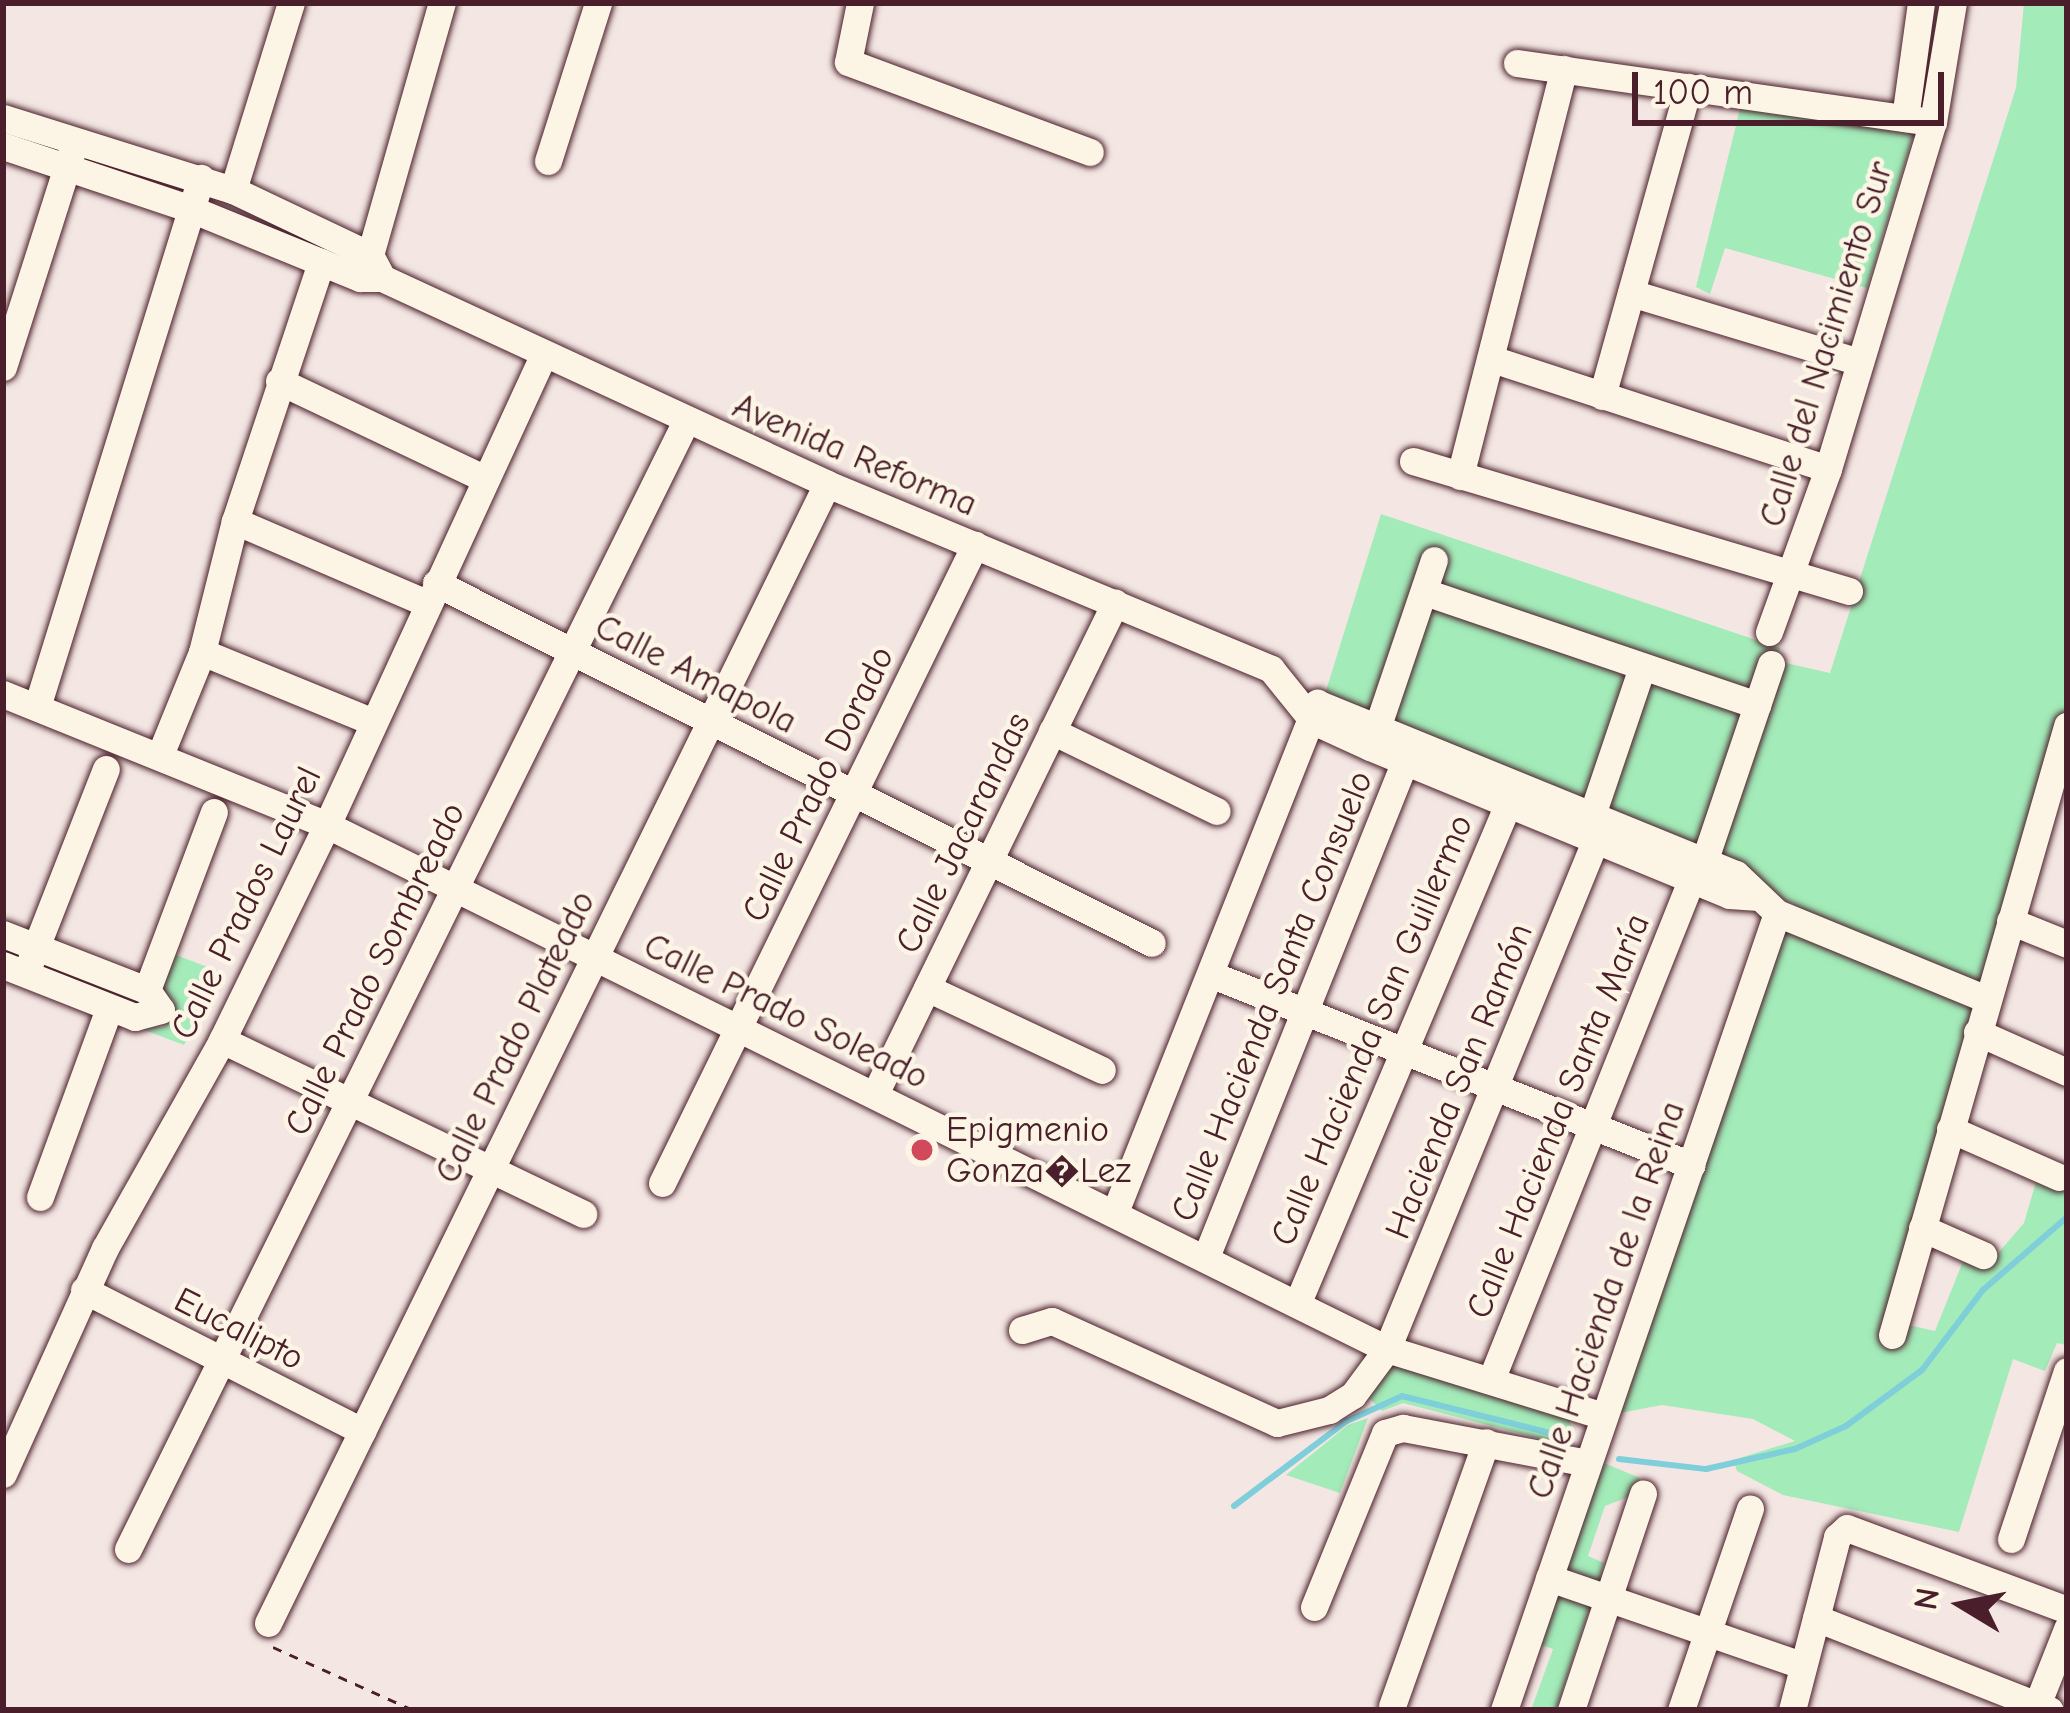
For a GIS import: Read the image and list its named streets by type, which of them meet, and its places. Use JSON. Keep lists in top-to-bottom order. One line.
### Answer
{"streets":{"street":["Calle del Nacimiento Sur","Avenida Reforma","Calle Amapola","Calle Prado Dorado","Calle Jacarandas","Calle Prados Laurel","Calle Prado Sombreado","Calle Hacienda Santa Consuelo","Calle Prado Soleado","Calle Hacienda San Guillermo","Calle Prado Plateado","Hacienda San Ramón","Calle Hacienda Santa María","Calle Hacienda de la Reina","Eucalipto"]},"crossings":[["Avenida Reforma","Calle Prado Dorado"],["Avenida Reforma","Calle Jacarandas"],["Avenida Reforma","Calle Prados Laurel"],["Avenida Reforma","Calle Prado Sombreado"],["Avenida Reforma","Calle Hacienda Santa Consuelo"],["Avenida Reforma","Calle Hacienda San Guillermo"],["Avenida Reforma","Calle Prado Plateado"],["Avenida Reforma","Hacienda San Ramón"],["Avenida Reforma","Calle Hacienda Santa María"],["Avenida Reforma","Calle Hacienda de la Reina"],["Calle Amapola","Calle Prado Dorado"],["Calle Amapola","Calle Jacarandas"],["Calle Amapola","Calle Prados Laurel"],["Calle Amapola","Calle Prado Sombreado"],["Calle Amapola","Calle Prado Plateado"],["Calle Prado Dorado","Calle Prado Soleado"],["Calle Jacarandas","Calle Prado Soleado"],["Calle Prados Laurel","Calle Prado Soleado"],["Calle Prados Laurel","Eucalipto"],["Calle Prado Sombreado","Calle Prado Soleado"],["Calle Prado Sombreado","Eucalipto"],["Calle Hacienda Santa Consuelo","Calle Prado Soleado"],["Calle Prado Soleado","Calle Hacienda San Guillermo"],["Calle Prado Soleado","Calle Prado Plateado"],["Calle Prado Soleado","Hacienda San Ramón"],["Calle Prado Soleado","Calle Hacienda Santa María"],["Calle Prado Soleado","Calle Hacienda de la Reina"],["Calle Prado Plateado","Eucalipto"]],"places":["Epigmenio Gonza�Lez"],"scale_bar":"100 m","north":"left"}
